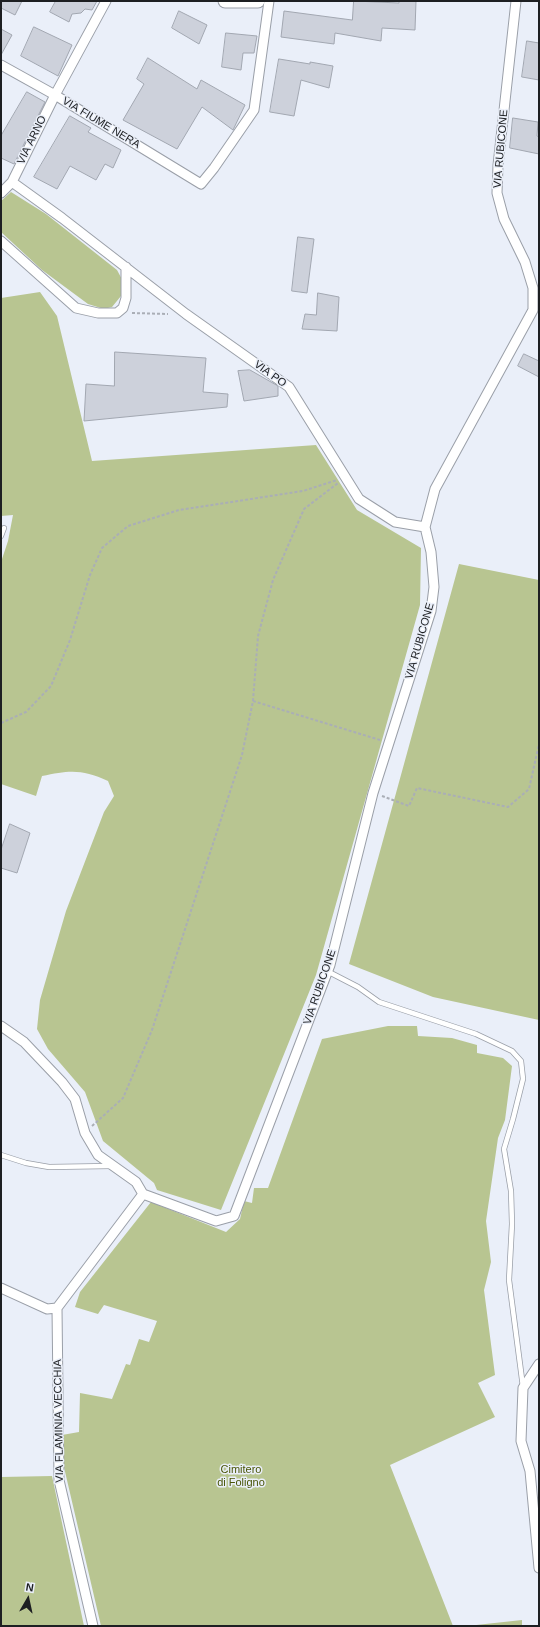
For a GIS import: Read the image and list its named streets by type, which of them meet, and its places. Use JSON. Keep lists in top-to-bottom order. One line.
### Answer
{"streets":{"street":["VIA FIUME NERA","VIA ARNO","VIA RUBICONE","VIA PO","VIA FLAMINIA VECCHIA"]},"crossings":[["VIA FIUME NERA","VIA ARNO"],["VIA ARNO","VIA PO"],["VIA RUBICONE","VIA PO"]],"parks":["Cimitero di Foligno"],"north":"top"}
